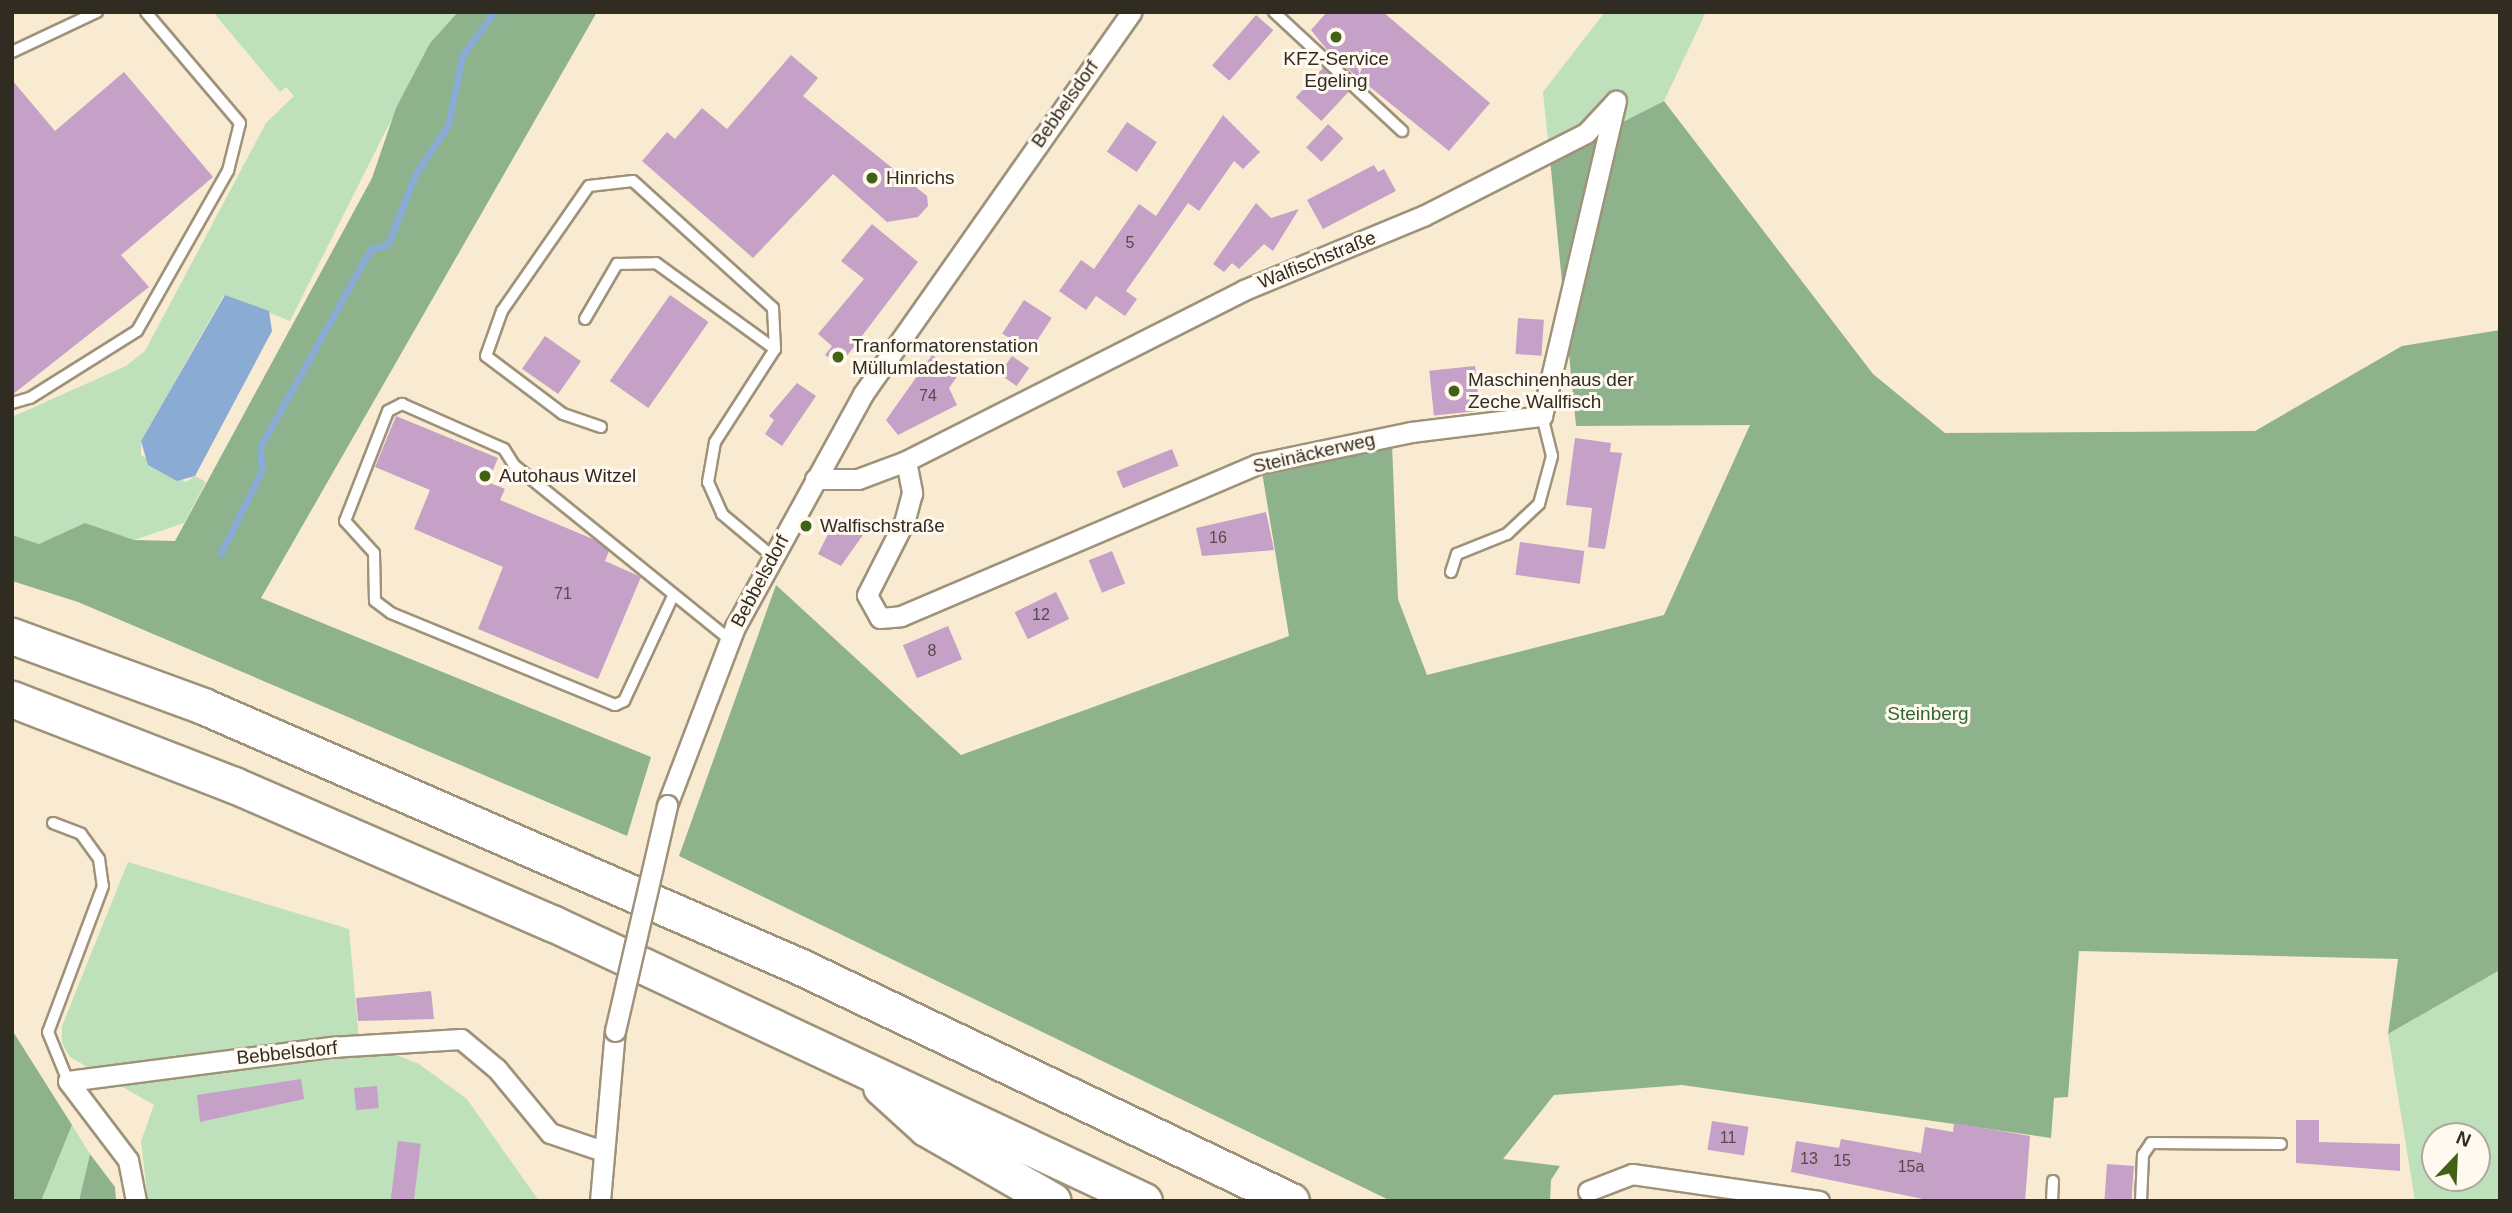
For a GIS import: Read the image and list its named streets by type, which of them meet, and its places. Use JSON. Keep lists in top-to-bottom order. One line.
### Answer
{"streets":{"street":["Bebbelsdorf","Walfischstraße","Steinäckerweg"]},"crossings":[["Bebbelsdorf","Walfischstraße"],["Walfischstraße","Steinäckerweg"]],"parks":["Steinberg"],"places":["KFZ-Service Egeling","Hinrichs","Tranformatorenstation Müllumladestation","Maschinenhaus der Zeche Wallfisch","Autohaus Witzel","Walfischstraße"],"house_numbers":["5","74","16","71","12","8","11","13","15","15a"],"north":"top right"}
